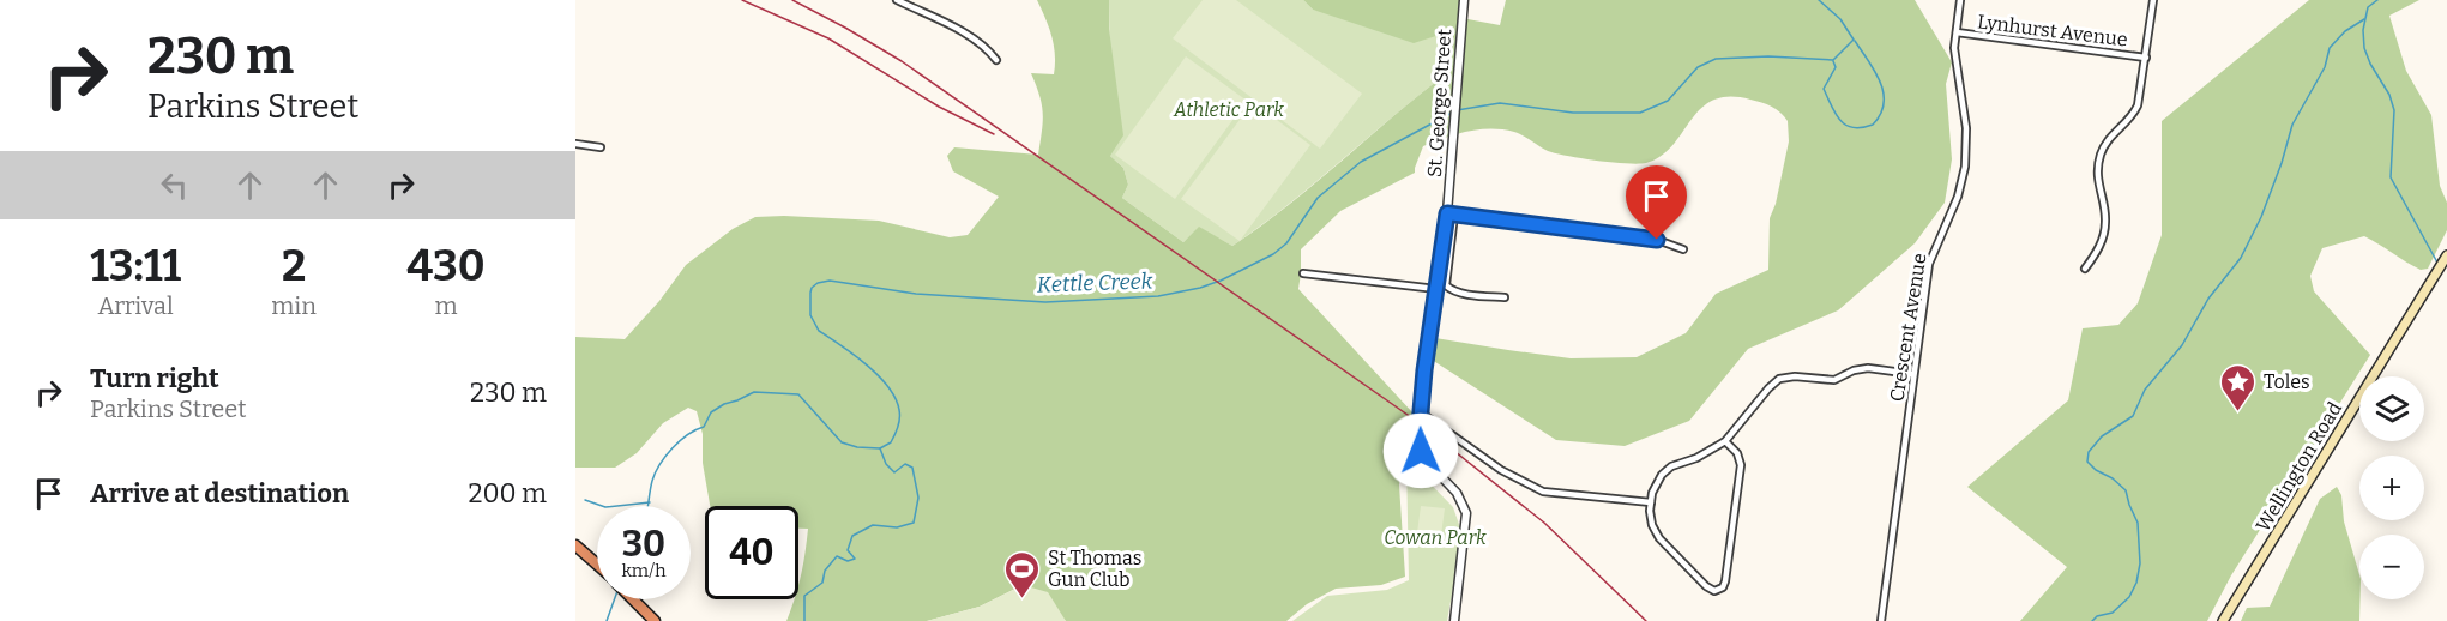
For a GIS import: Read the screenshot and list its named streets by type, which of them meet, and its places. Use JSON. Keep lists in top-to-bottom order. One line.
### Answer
{"streets":{"main road":["Wellington Road"],"street":["Lynhurst Avenue","St. George Street","Crescent Avenue"]},"crossings":[["Lynhurst Avenue","Crescent Avenue"]],"water":["Kettle Creek"],"parks":["Athletic Park","Cowan Park"],"places":{"place":["Toles"],"sports":["St Thomas Gun Club"]},"page":{"turn":["230 m","Parkins Street"],"eta":["13:11","Arrival","2","min","430","m"],"list":[{"name":"Turn right","note":"Parkins Street","value":"230 m"},{"name":"Arrive at destination","value":"200 m"}],"map_buttons":["+","−"],"speed":"30 km/h","limit":"40"}}
